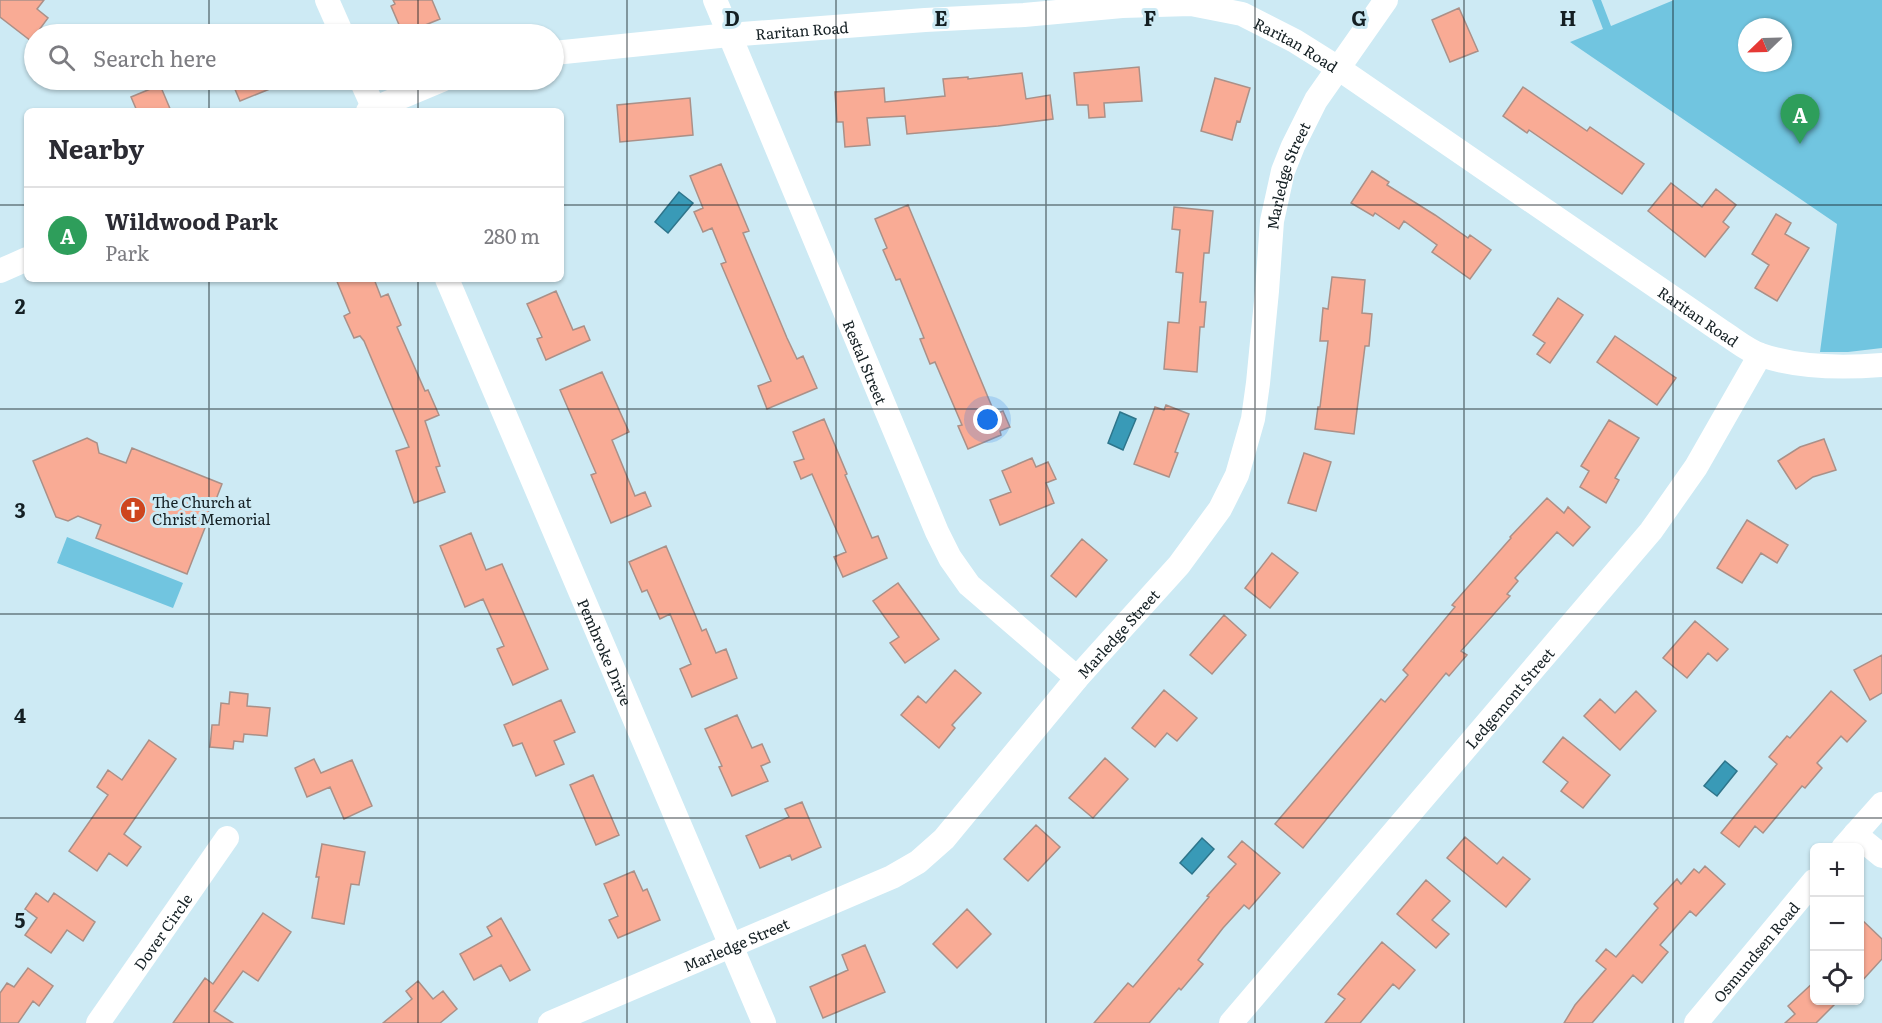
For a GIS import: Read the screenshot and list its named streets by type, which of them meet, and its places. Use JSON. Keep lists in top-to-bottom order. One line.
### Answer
{"streets":{"street":["Raritan Road","Marledge Street","Restal Street","Pembroke Drive","Ledgemont Street","Dover Circle","Osmundsen Road"]},"crossings":[["Raritan Road","Marledge Street"],["Raritan Road","Restal Street"],["Raritan Road","Ledgemont Street"],["Marledge Street","Restal Street"],["Marledge Street","Pembroke Drive"]],"places":{"church":["The Church at Christ Memorial"]},"north":"bottom left","page":{"search":"Search here","pins":"A","heading":"Nearby","list":[{"mark":"A","name":"Wildwood Park","note":"Park","value":"280 m"}],"map_buttons":["+","−"]},"grid":{"columns":["D","E","F","G","H"],"rows":["2","3","4","5"]}}
